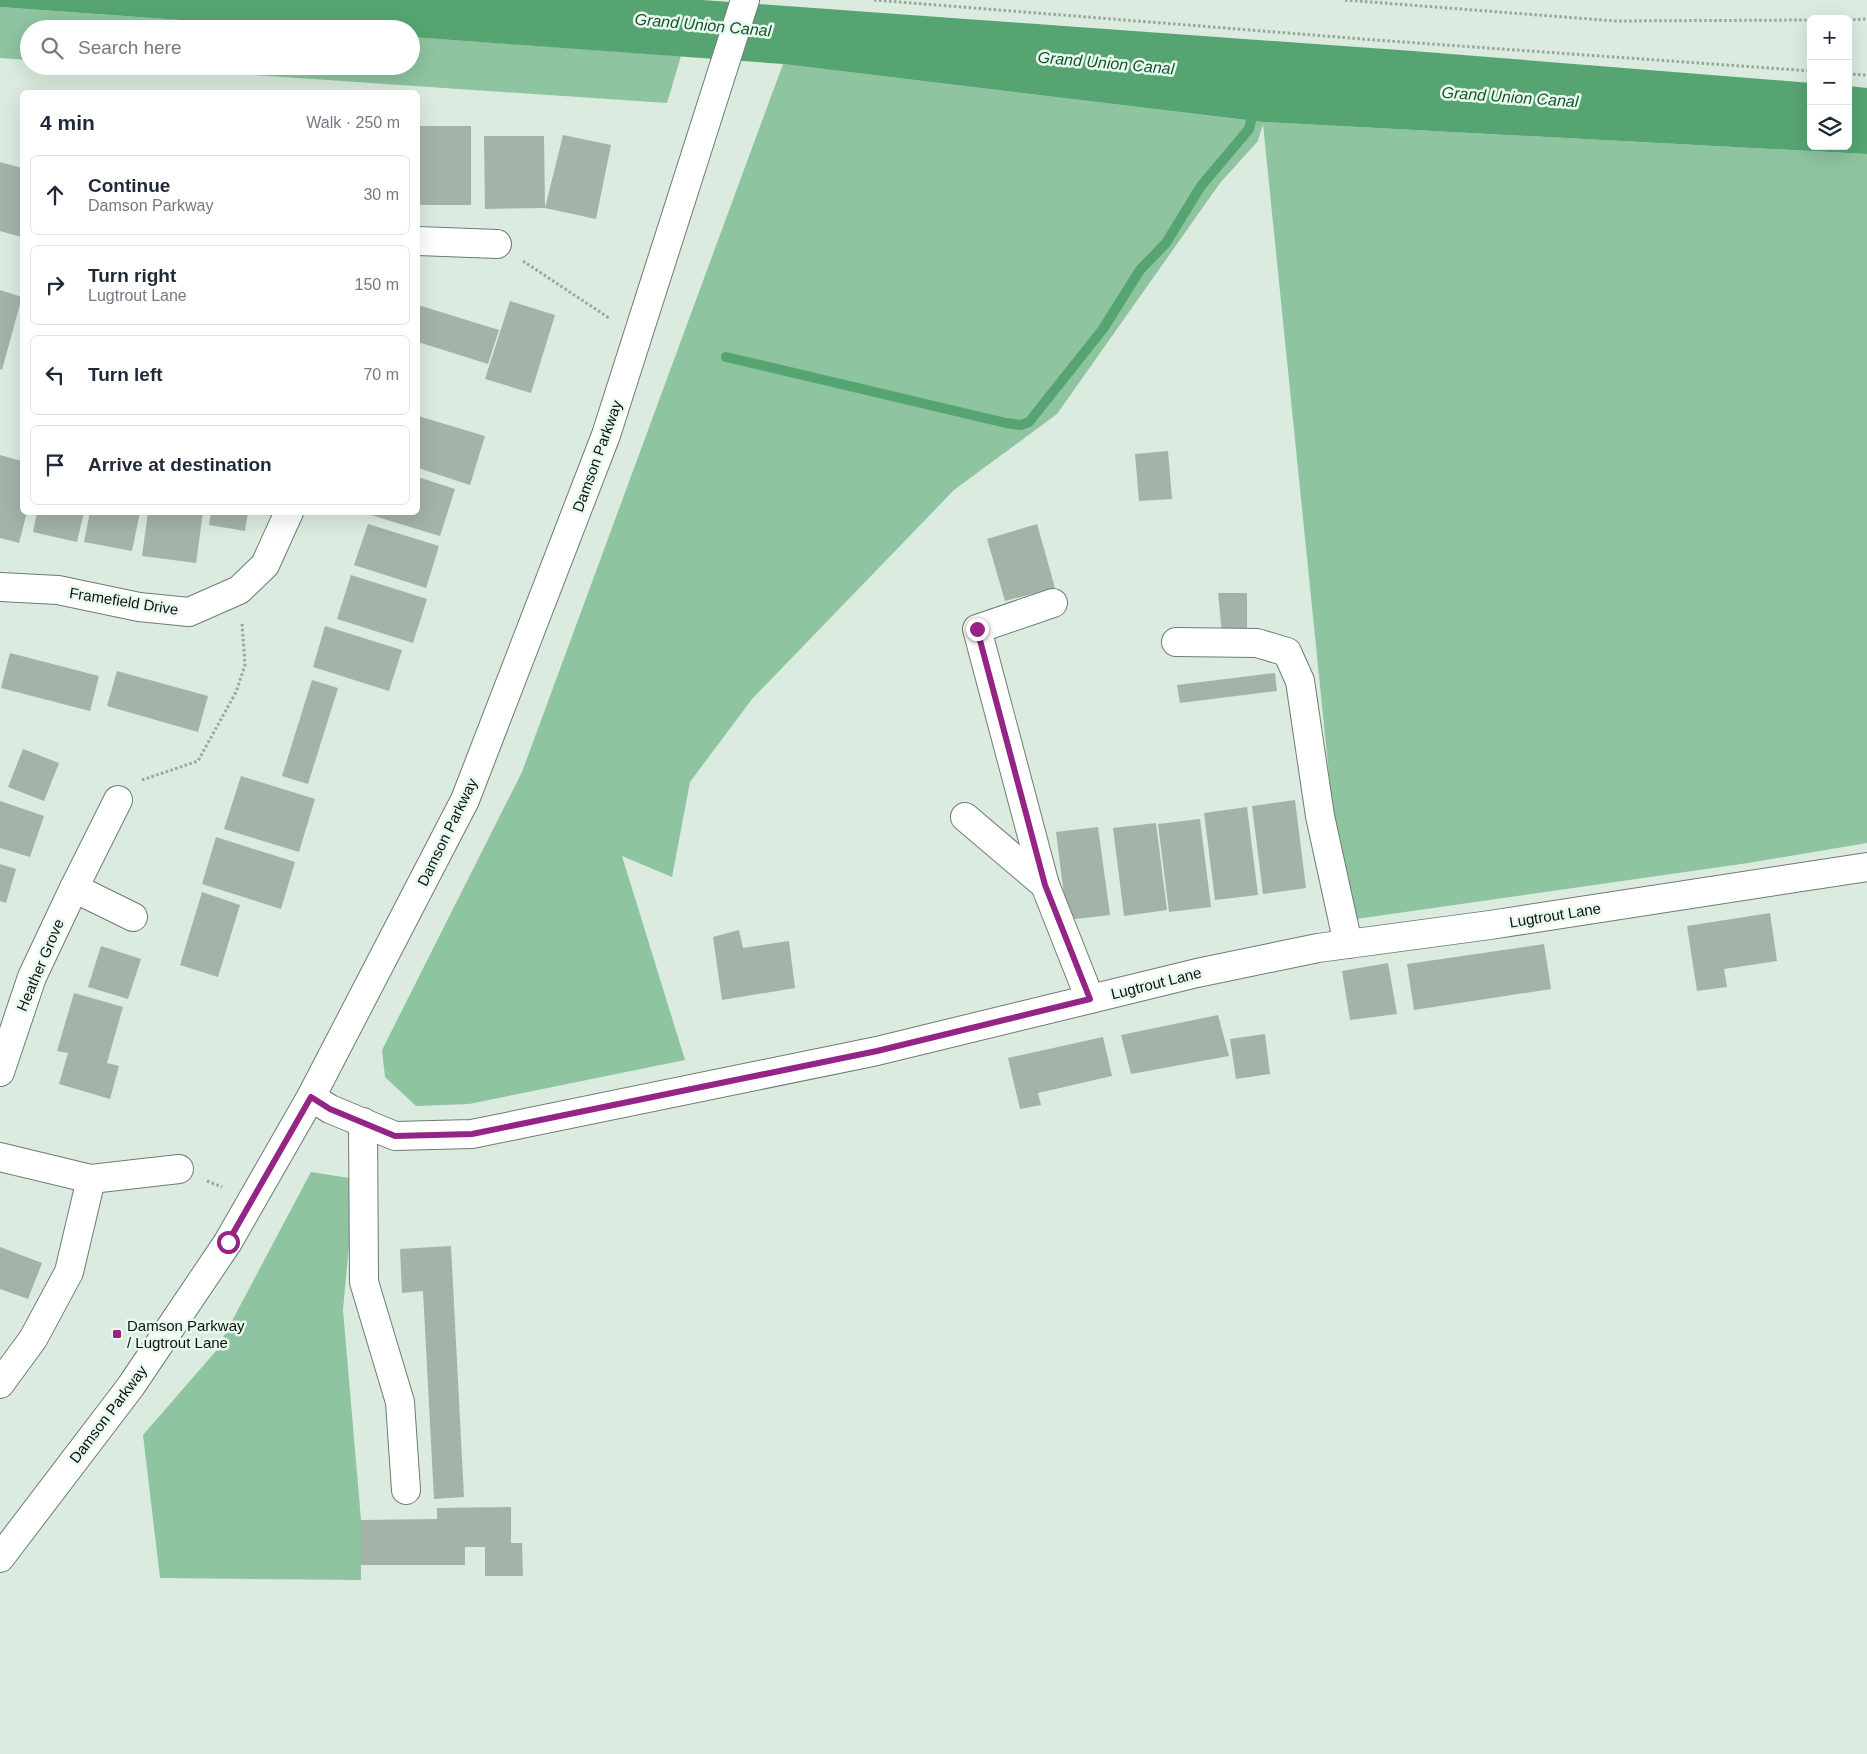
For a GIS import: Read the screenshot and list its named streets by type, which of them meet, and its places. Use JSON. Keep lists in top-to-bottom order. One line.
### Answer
{"streets":{"street":["Damson Parkway","Framefield Drive","Lugtrout Lane","Heather Grove"]},"crossings":[["Damson Parkway","Lugtrout Lane"]],"water":["Grand Union Canal"],"places":{"transit":["Damson Parkway / Lugtrout Lane"]},"page":{"map_buttons":["+","−"],"search":"Search here","heading":["4 min","Walk · 250 m"],"list":[["Continue","Damson Parkway","30 m"],["Turn right","Lugtrout Lane","150 m"],["Turn left","70 m"],"Arrive at destination"]}}
